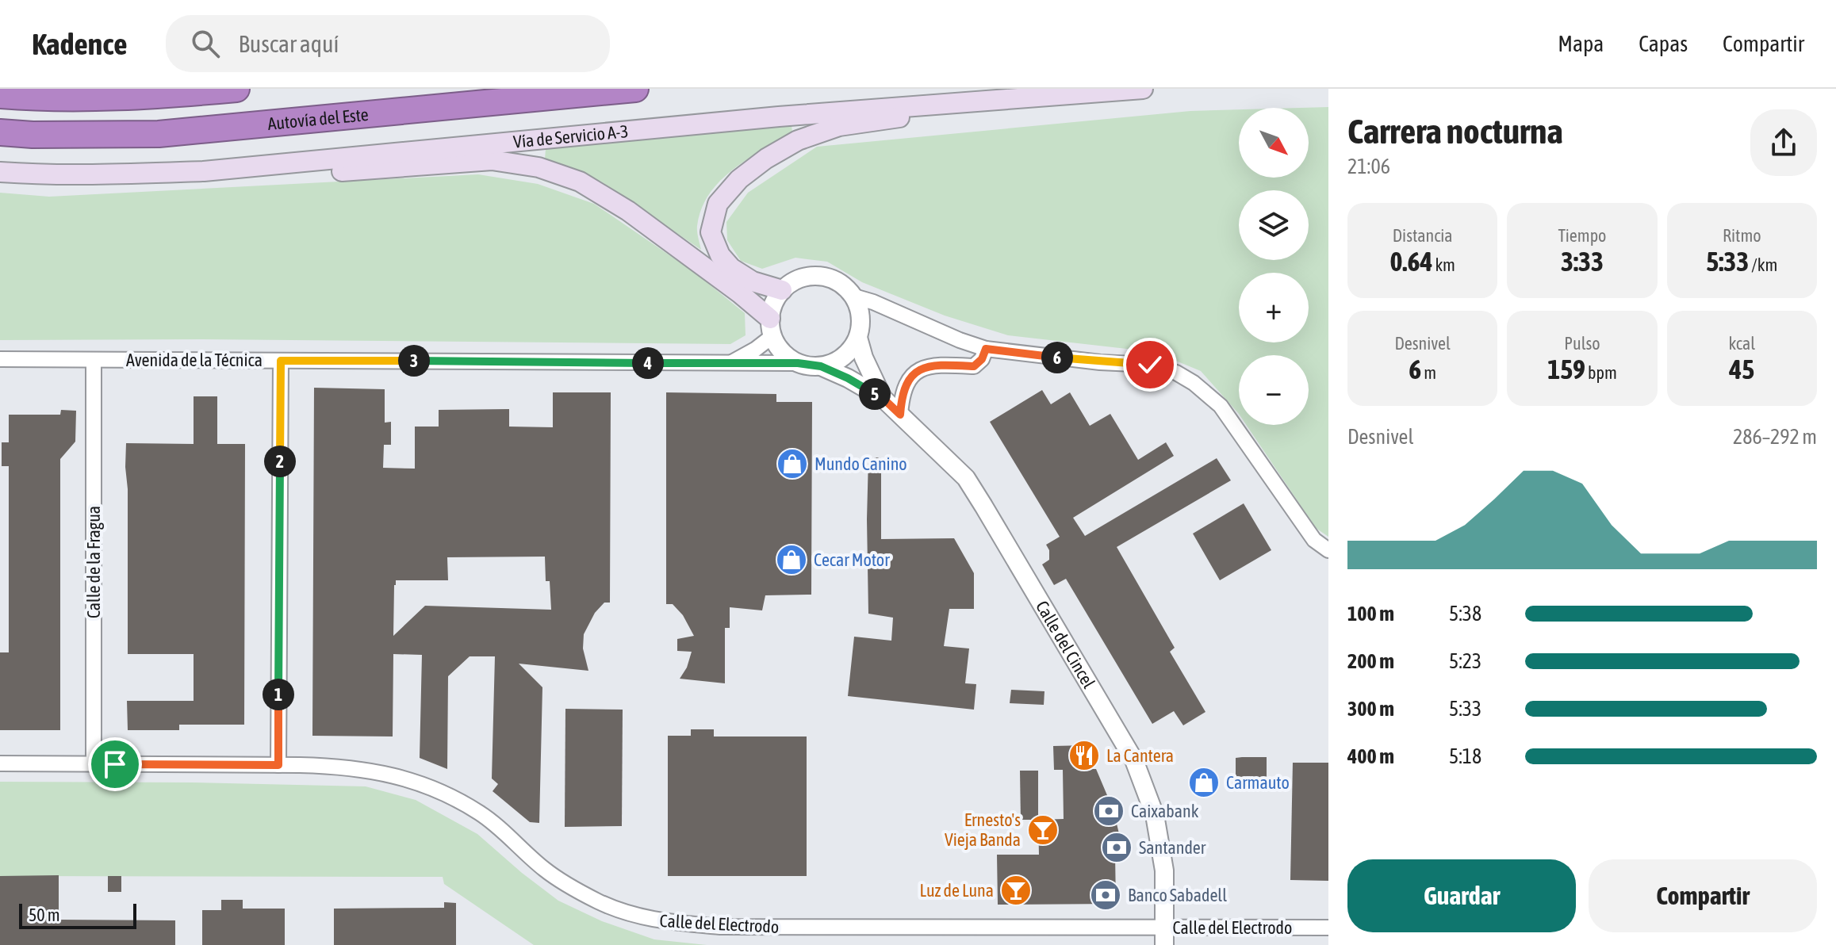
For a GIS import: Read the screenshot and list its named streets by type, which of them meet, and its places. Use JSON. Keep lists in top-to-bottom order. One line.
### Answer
{"streets":{"highway":["Autovía del Este"],"main road":["Vía de Servicio A-3"],"street":["Avenida de la Técnica","Calle de la Fragua","Calle del Cincel","Calle del Electrodo"]},"crossings":[["Avenida de la Técnica","Calle de la Fragua"],["Calle de la Fragua","Calle del Electrodo"],["Calle del Cincel","Calle del Electrodo"]],"places":{"shop":["Mundo Canino","Cecar Motor","Carmauto"],"restaurant":["La Cantera"],"bank":["Caixabank","Santander","Banco Sabadell"],"bar":["Ernesto's Vieja Banda","Luz de Luna"]},"scale_bar":"50 m","north":"bottom right","page":{"header":"Kadence","search":"Buscar aquí","nav":["Mapa","Capas","Compartir"],"heading":["Carrera nocturna","21:06"],"map_buttons":["+","−"],"stats":[["Distancia","0.64 km"],["Tiempo","3:33"],["Ritmo","5:33 /km"],["Desnivel","6 m"],["Pulso","159 bpm"],["kcal","45"]],"pins":["6","3","4","5","2","1"],"chart":["Desnivel","286–292 m"],"list":[{"name":"100 m","note":"5:38"},{"name":"200 m","note":"5:23"},{"name":"300 m","note":"5:33"},{"name":"400 m","note":"5:18"}],"buttons":["Guardar","Compartir"],"scale":"50 m"}}
